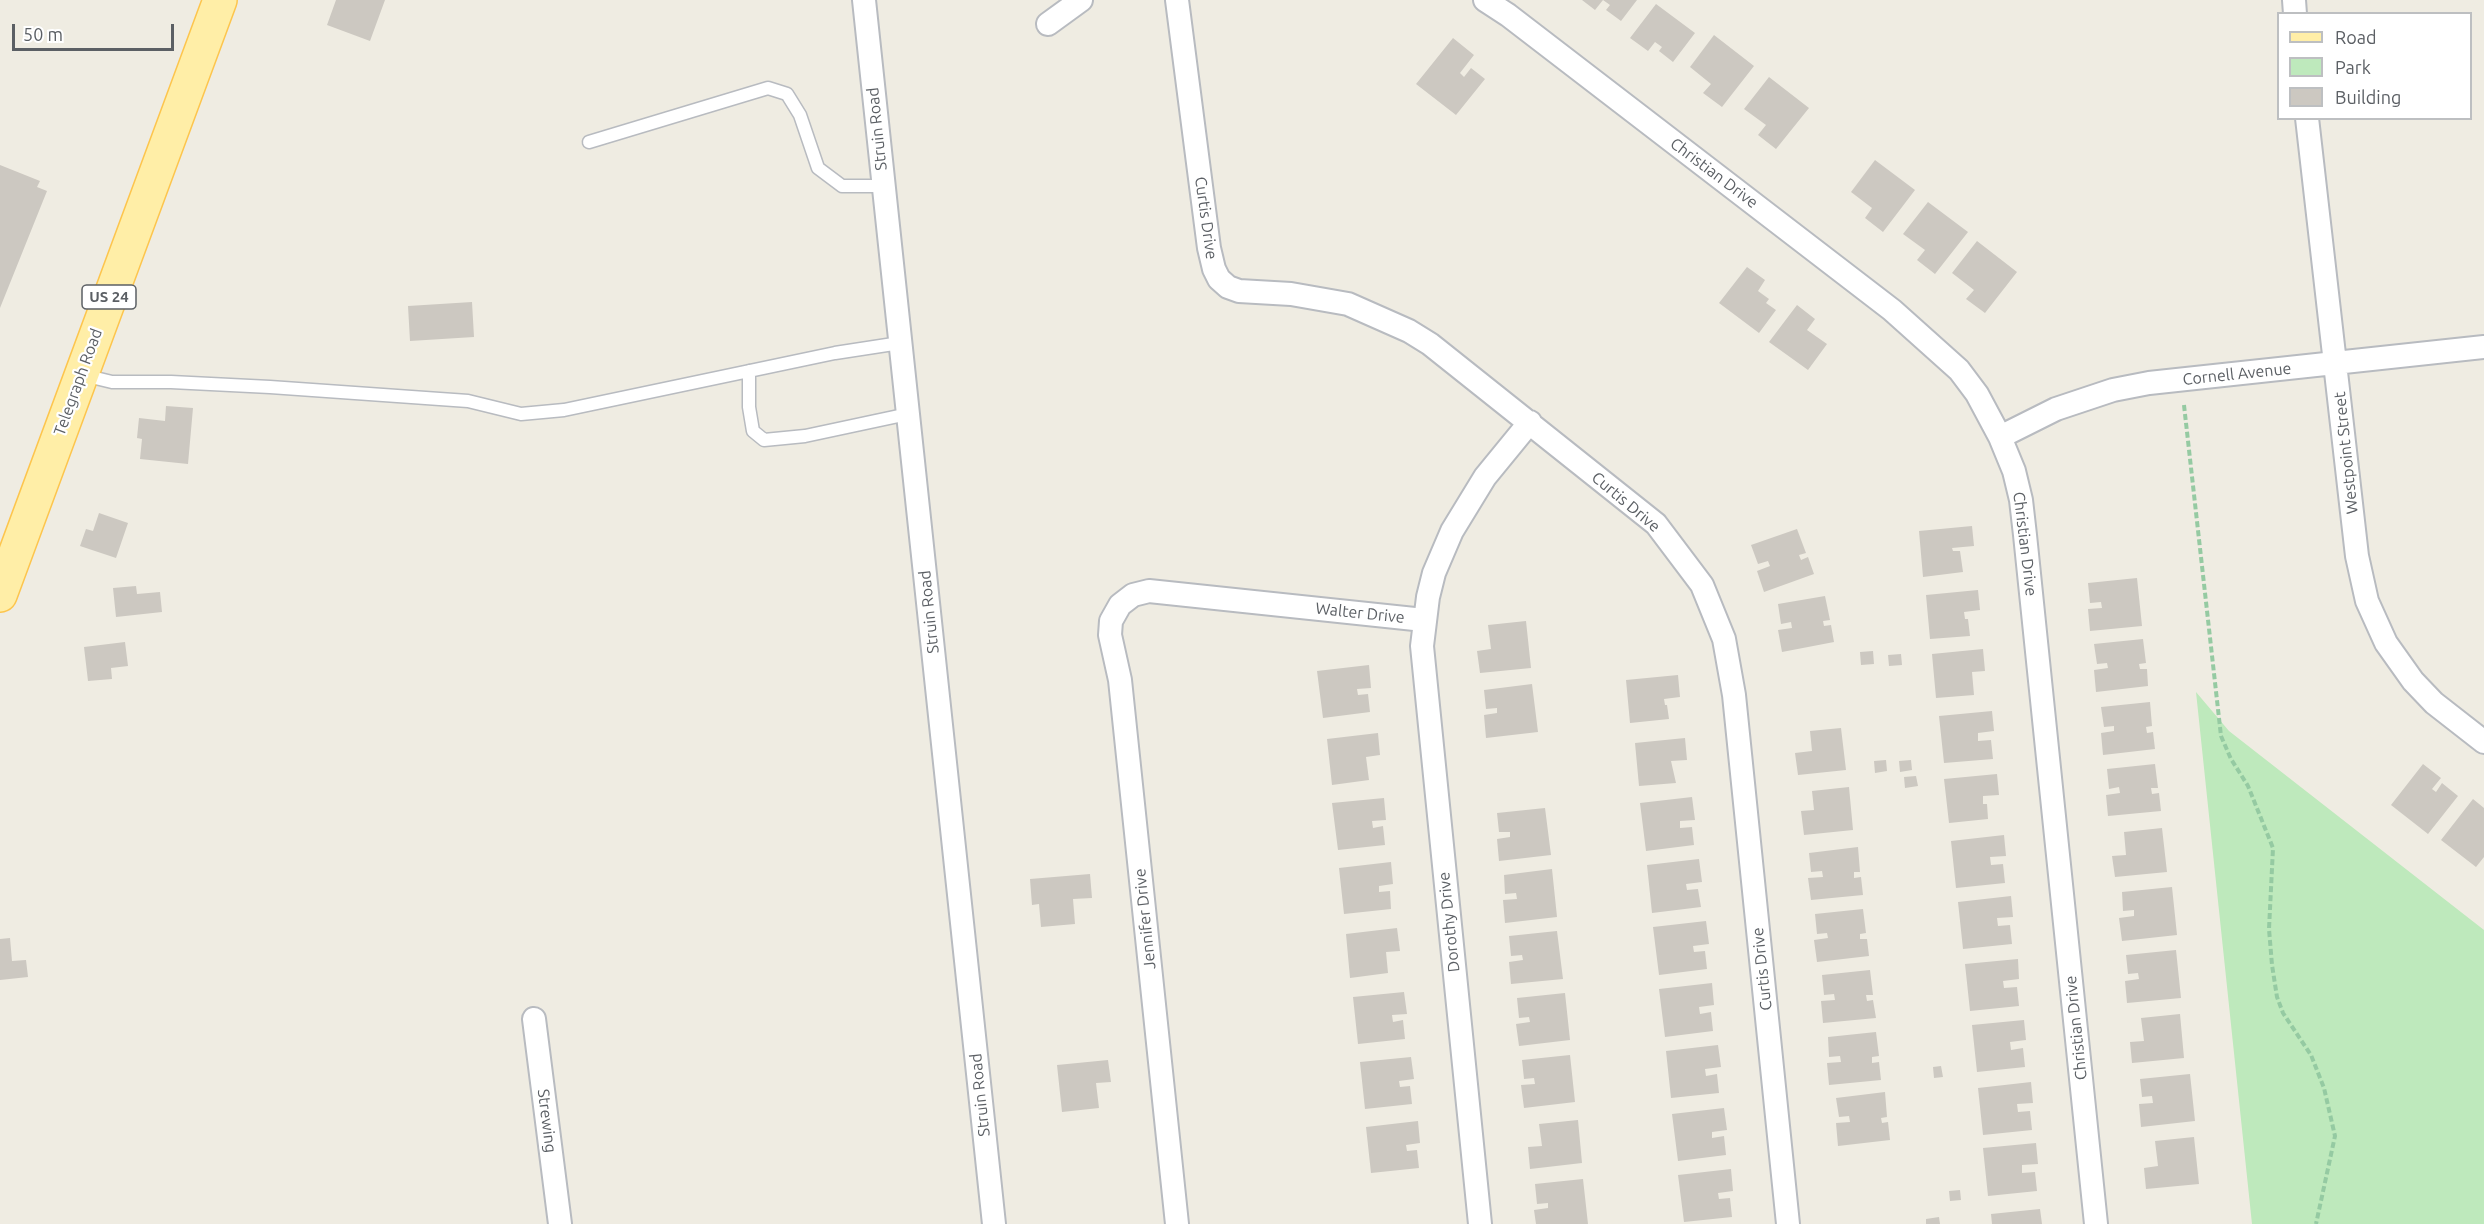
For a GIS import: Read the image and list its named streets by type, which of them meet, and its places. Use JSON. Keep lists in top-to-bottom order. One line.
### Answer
{"streets":{"main road":["US 24","Telegraph Road"],"street":["Struin Road","Christian Drive","Curtis Drive","Cornell Avenue","Westpoint Street","Walter Drive","Jennifer Drive","Dorothy Drive","Strewing"]},"crossings":[["Christian Drive","Cornell Avenue"],["Curtis Drive","Walter Drive"],["Cornell Avenue","Westpoint Street"],["Walter Drive","Jennifer Drive"],["Walter Drive","Dorothy Drive"]],"legend":["Road","Park","Building"],"scale_bar":"50 m"}
